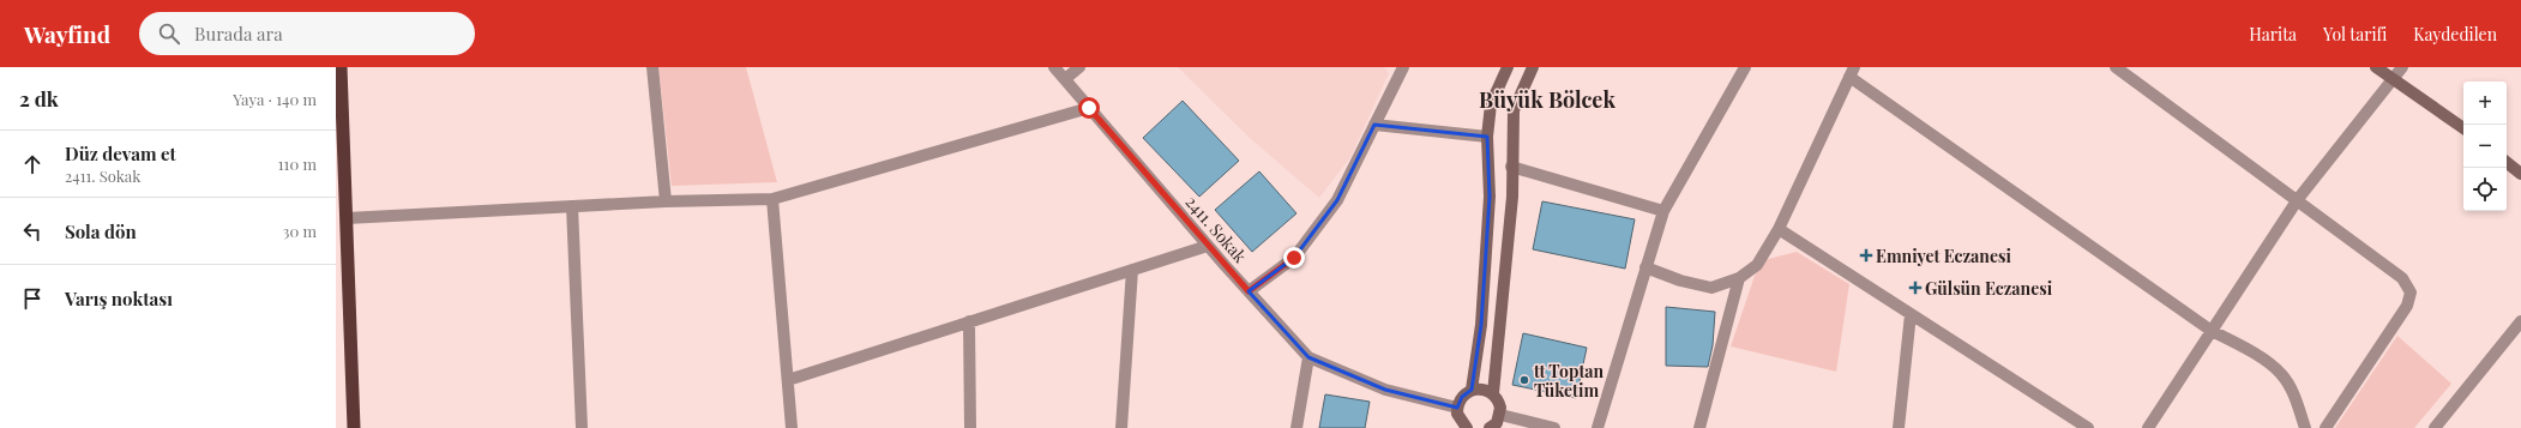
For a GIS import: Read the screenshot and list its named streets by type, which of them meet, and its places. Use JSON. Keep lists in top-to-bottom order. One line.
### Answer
{"streets":{"street":["2411. Sokak"]},"districts":["Büyük Bölcek"],"places":{"health":["Emniyet Eczanesi","Gülsün Eczanesi"],"other":["tt Toptan Tüketim"]},"page":{"header":"Wayfind","search":"Burada ara","nav":["Harita","Yol tarifi","Kaydedilen"],"heading":["2 dk","Yaya · 140 m"],"map_buttons":["+","−"],"list":[["Düz devam et","2411. Sokak","110 m"],["Sola dön","30 m"],"Varış noktası"]}}
